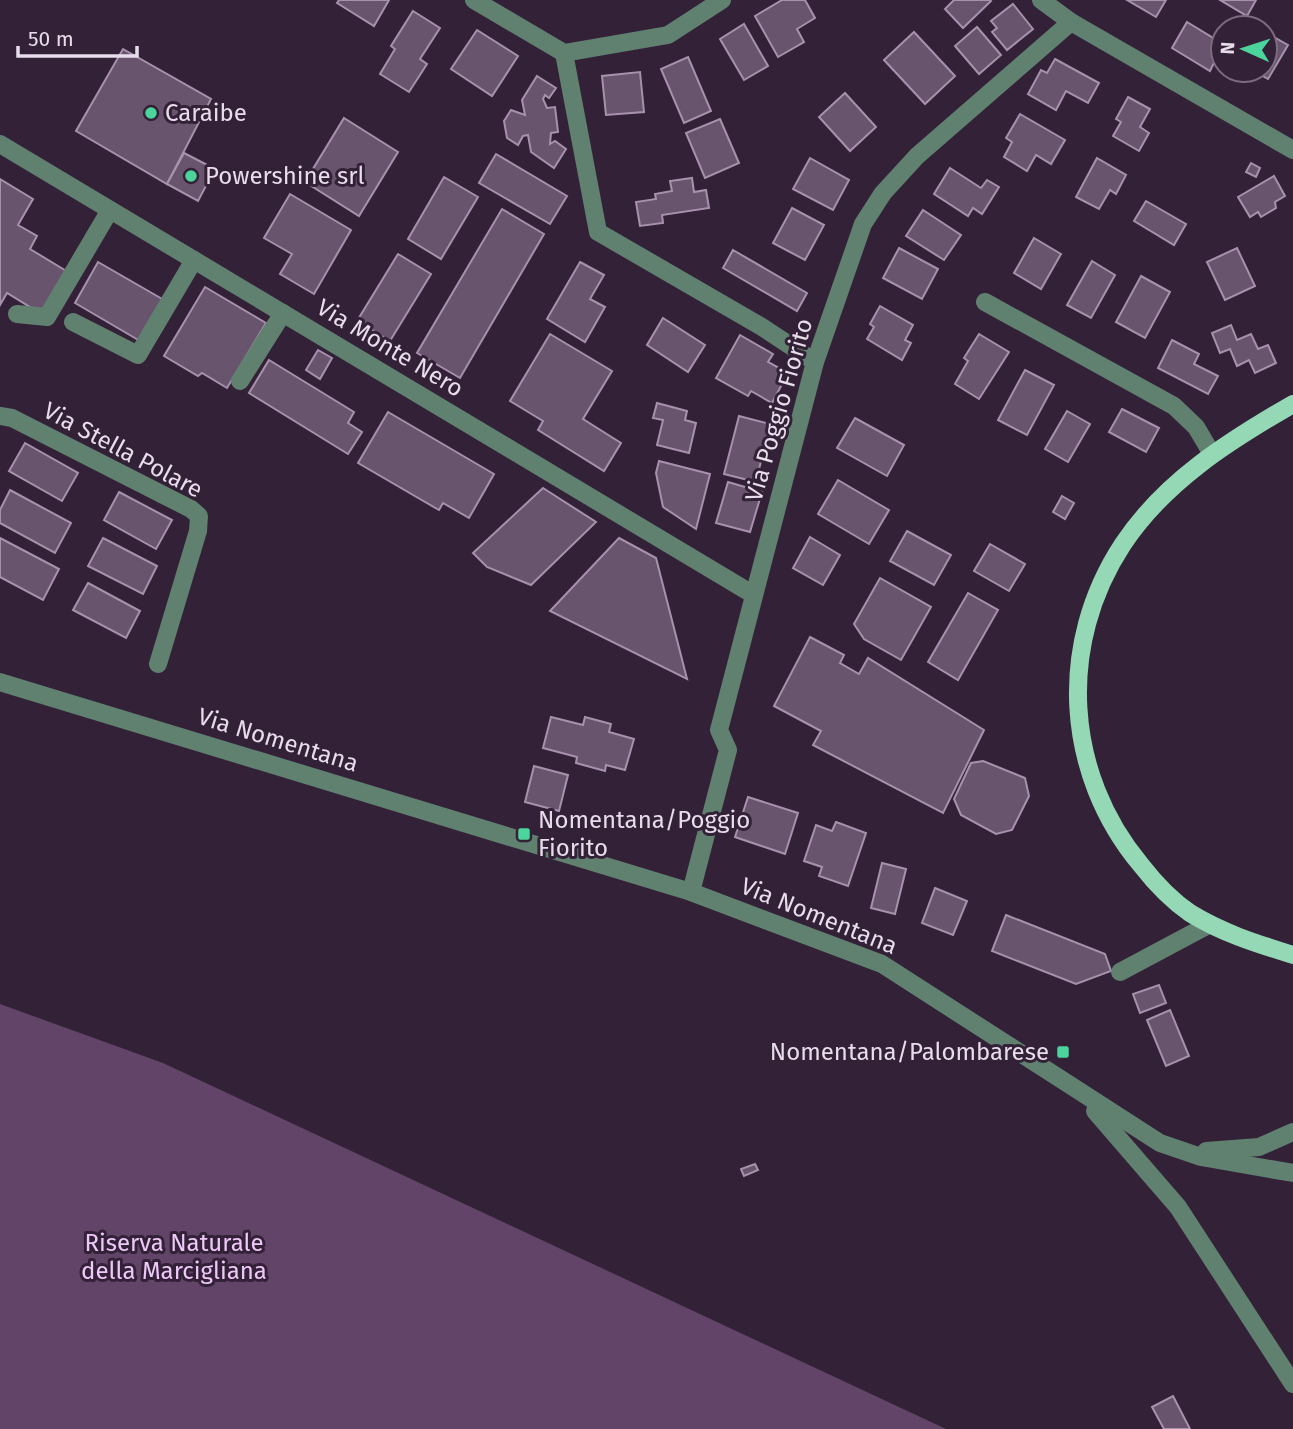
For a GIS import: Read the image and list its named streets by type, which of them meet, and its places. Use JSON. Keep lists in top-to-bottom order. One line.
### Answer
{"streets":{"street":["Via Monte Nero","Via Poggio Fiorito","Via Stella Polare","Via Nomentana"]},"crossings":[["Via Monte Nero","Via Poggio Fiorito"],["Via Poggio Fiorito","Via Nomentana"]],"parks":["Riserva Naturale della Marcigliana"],"places":{"other":["Caraibe","Powershine srl"],"transit":["Nomentana/Poggio Fiorito","Nomentana/Palombarese"]},"scale_bar":"50 m","north":"left"}
